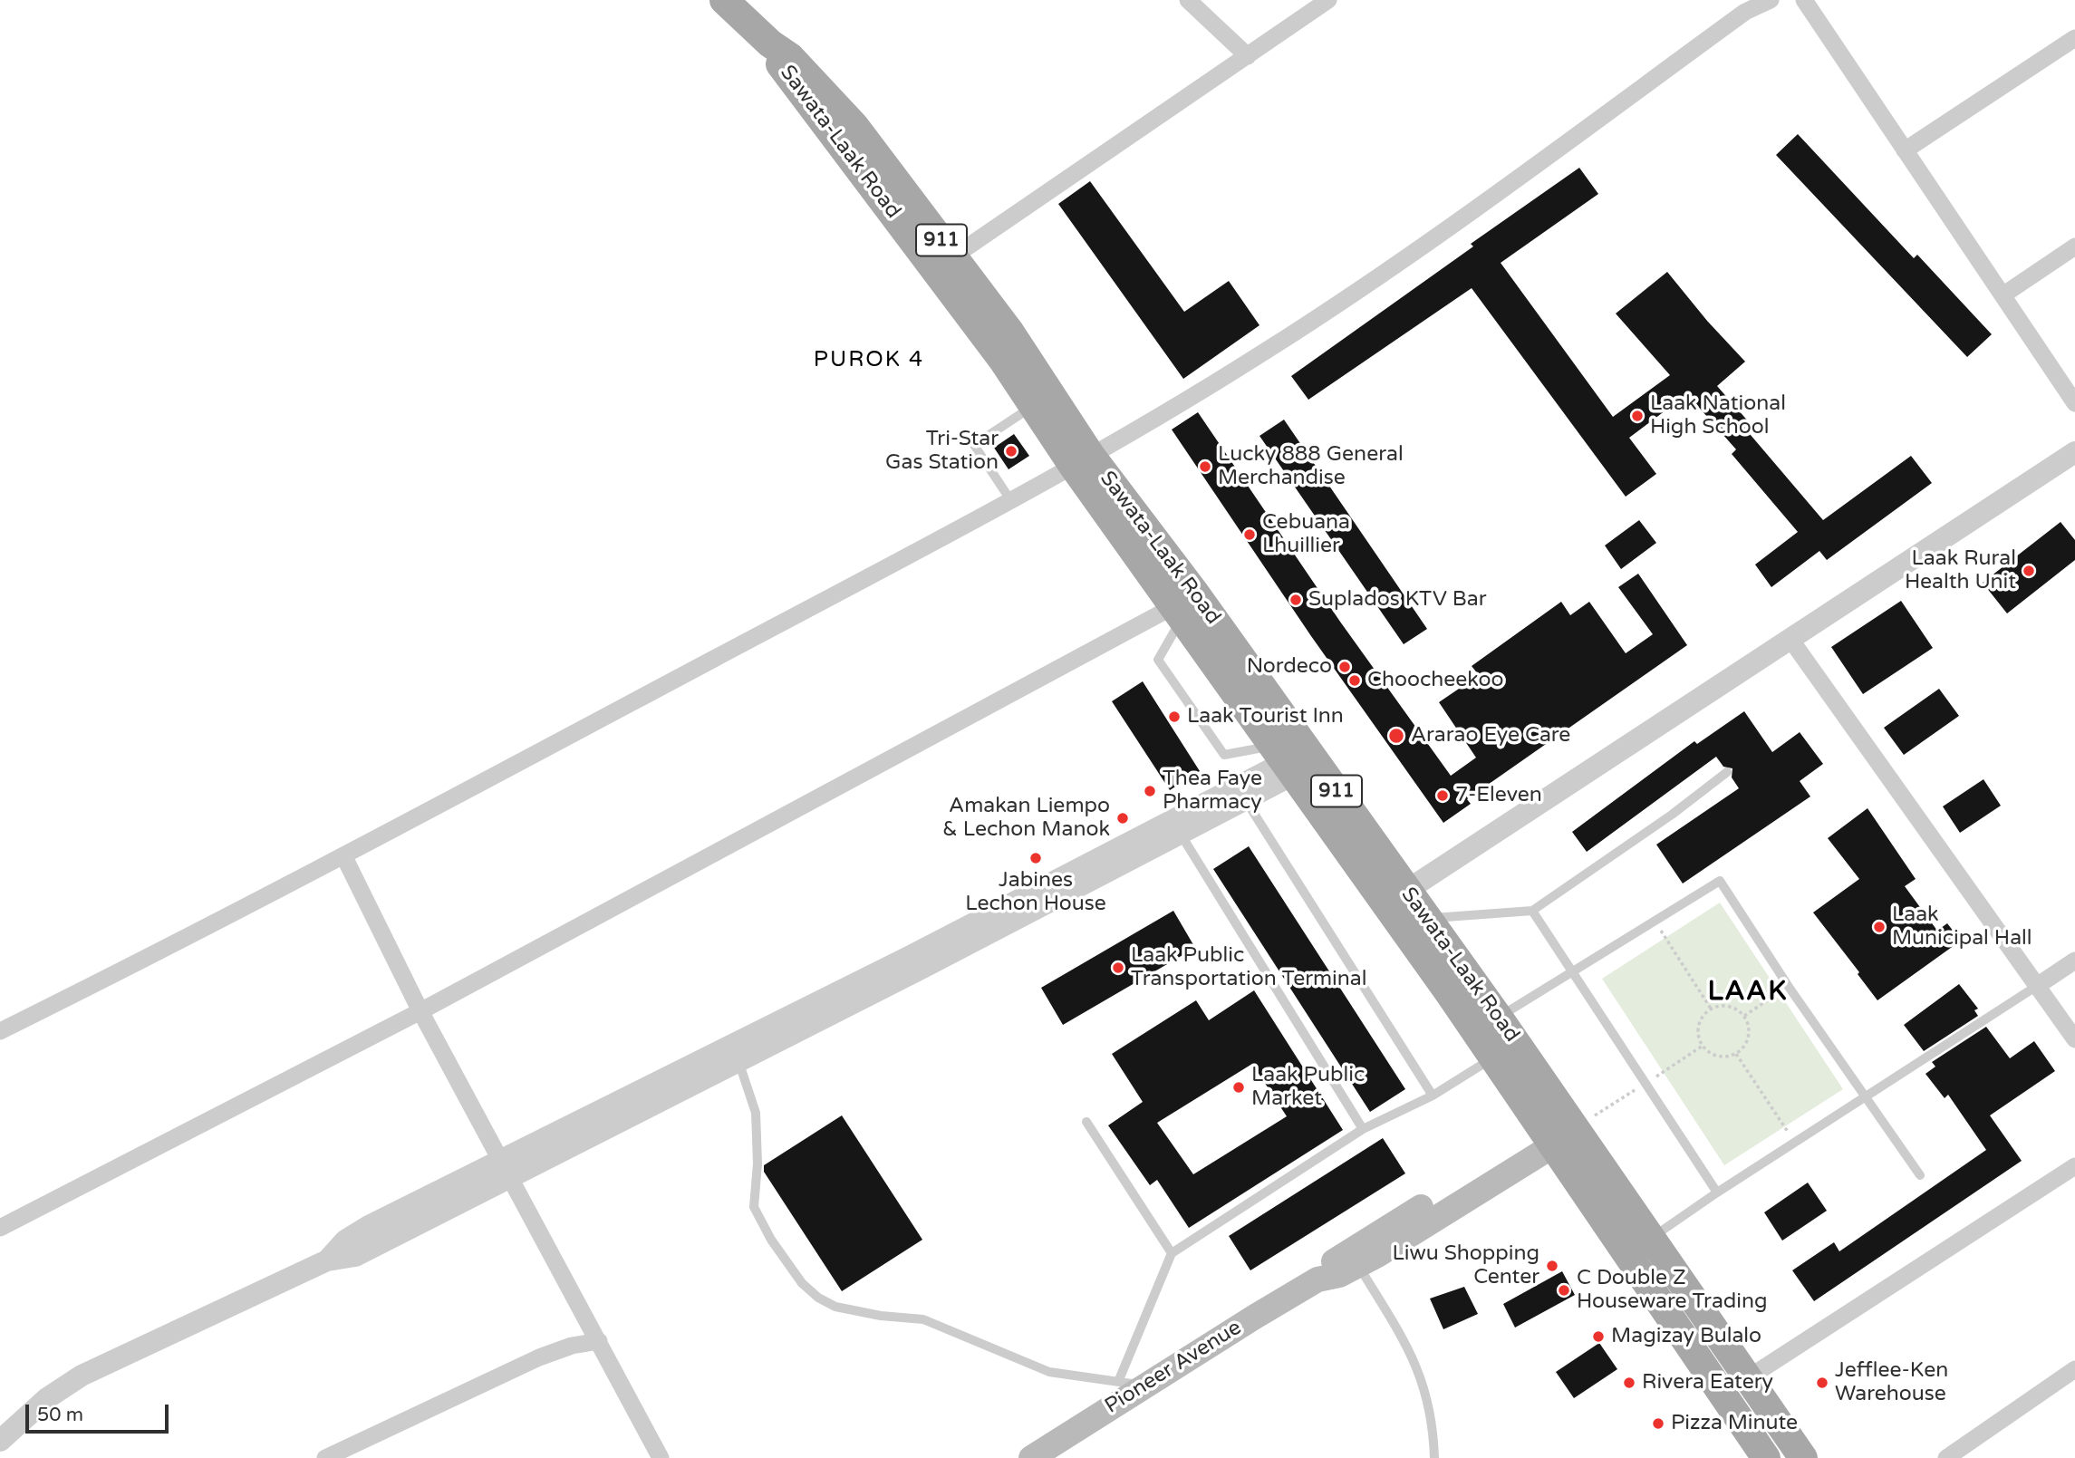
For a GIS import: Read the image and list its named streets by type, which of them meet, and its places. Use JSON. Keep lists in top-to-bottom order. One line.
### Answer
{"streets":{"main road":["Sawata-Laak Road","911","Pioneer Avenue"]},"crossings":[["Sawata-Laak Road","Pioneer Avenue"]],"districts":["PUROK 4","LAAK"],"places":["Laak National High School","Tri-Star Gas Station","Lucky 888 General Merchandise","Cebuana Lhuillier","Laak Rural Health Unit","Suplados KTV Bar","Nordeco","Choocheekoo","Laak Tourist Inn","Ararao Eye Care","Thea Faye Pharmacy","7-Eleven","Amakan Liempo & Lechon Manok","Jabines Lechon House","Laak Municipal Hall","Laak Public Transportation Terminal","Laak Public Market","Liwu Shopping Center","C Double Z Houseware Trading","Magizay Bulalo","Rivera Eatery","Jefflee-Ken Warehouse","Pizza Minute"],"scale_bar":"50 m"}
